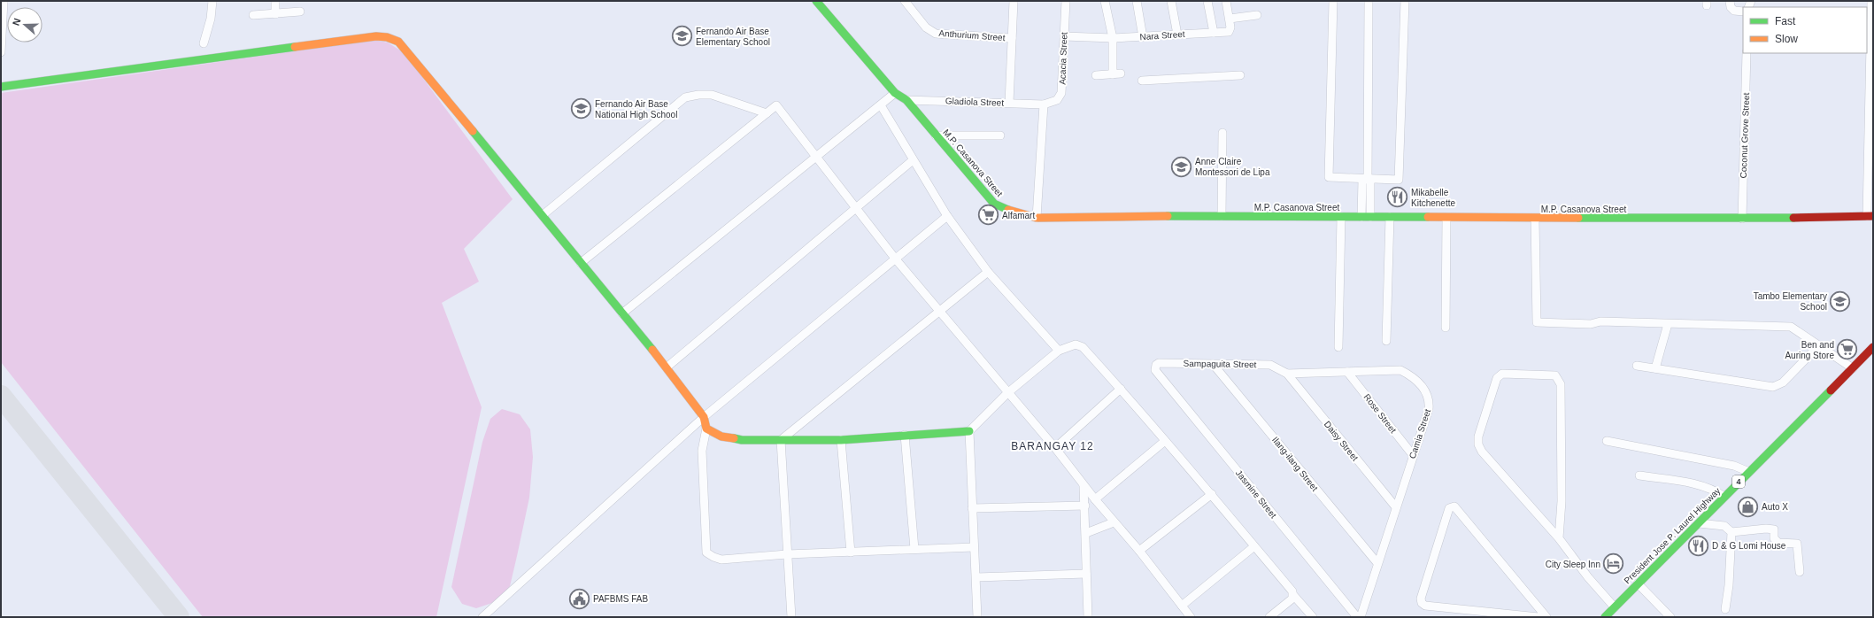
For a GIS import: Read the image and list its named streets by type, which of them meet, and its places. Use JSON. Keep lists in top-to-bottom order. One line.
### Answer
{"streets":{"main road":["M.P. Casanova Street","4","President Jose P. Laurel Highway"],"street":["Anthurium Street","Nara Street","Acacia Street","Gladiola Street","Coconut Grove Street","Sampaguita Street","Rose Street","Camia Street","Daisy Street","Ilang-ilang Street","Jasmine Street"]},"crossings":[["Nara Street","Acacia Street"],["Acacia Street","Gladiola Street"],["Gladiola Street","M.P. Casanova Street"],["Coconut Grove Street","M.P. Casanova Street"],["Sampaguita Street","Camia Street"],["Sampaguita Street","Daisy Street"],["Sampaguita Street","Ilang-ilang Street"],["Sampaguita Street","Jasmine Street"],["Rose Street","Camia Street"],["Camia Street","Daisy Street"],["Camia Street","Ilang-ilang Street"]],"districts":["BARANGAY 12"],"places":{"school or university":["Fernando Air Base Elementary School","Fernando Air Base National High School","Anne Claire Montessori de Lipa","Tambo Elementary School"],"restaurant":["Mikabelle Kitchenette","D & G Lomi House"],"supermarket":["Alfamart","Ben and Auring Store"],"shop":["Auto X"],"hotel":["City Sleep Inn"],"public building":["PAFBMS FAB"]},"legend":["Fast","Slow"],"north":"left"}
